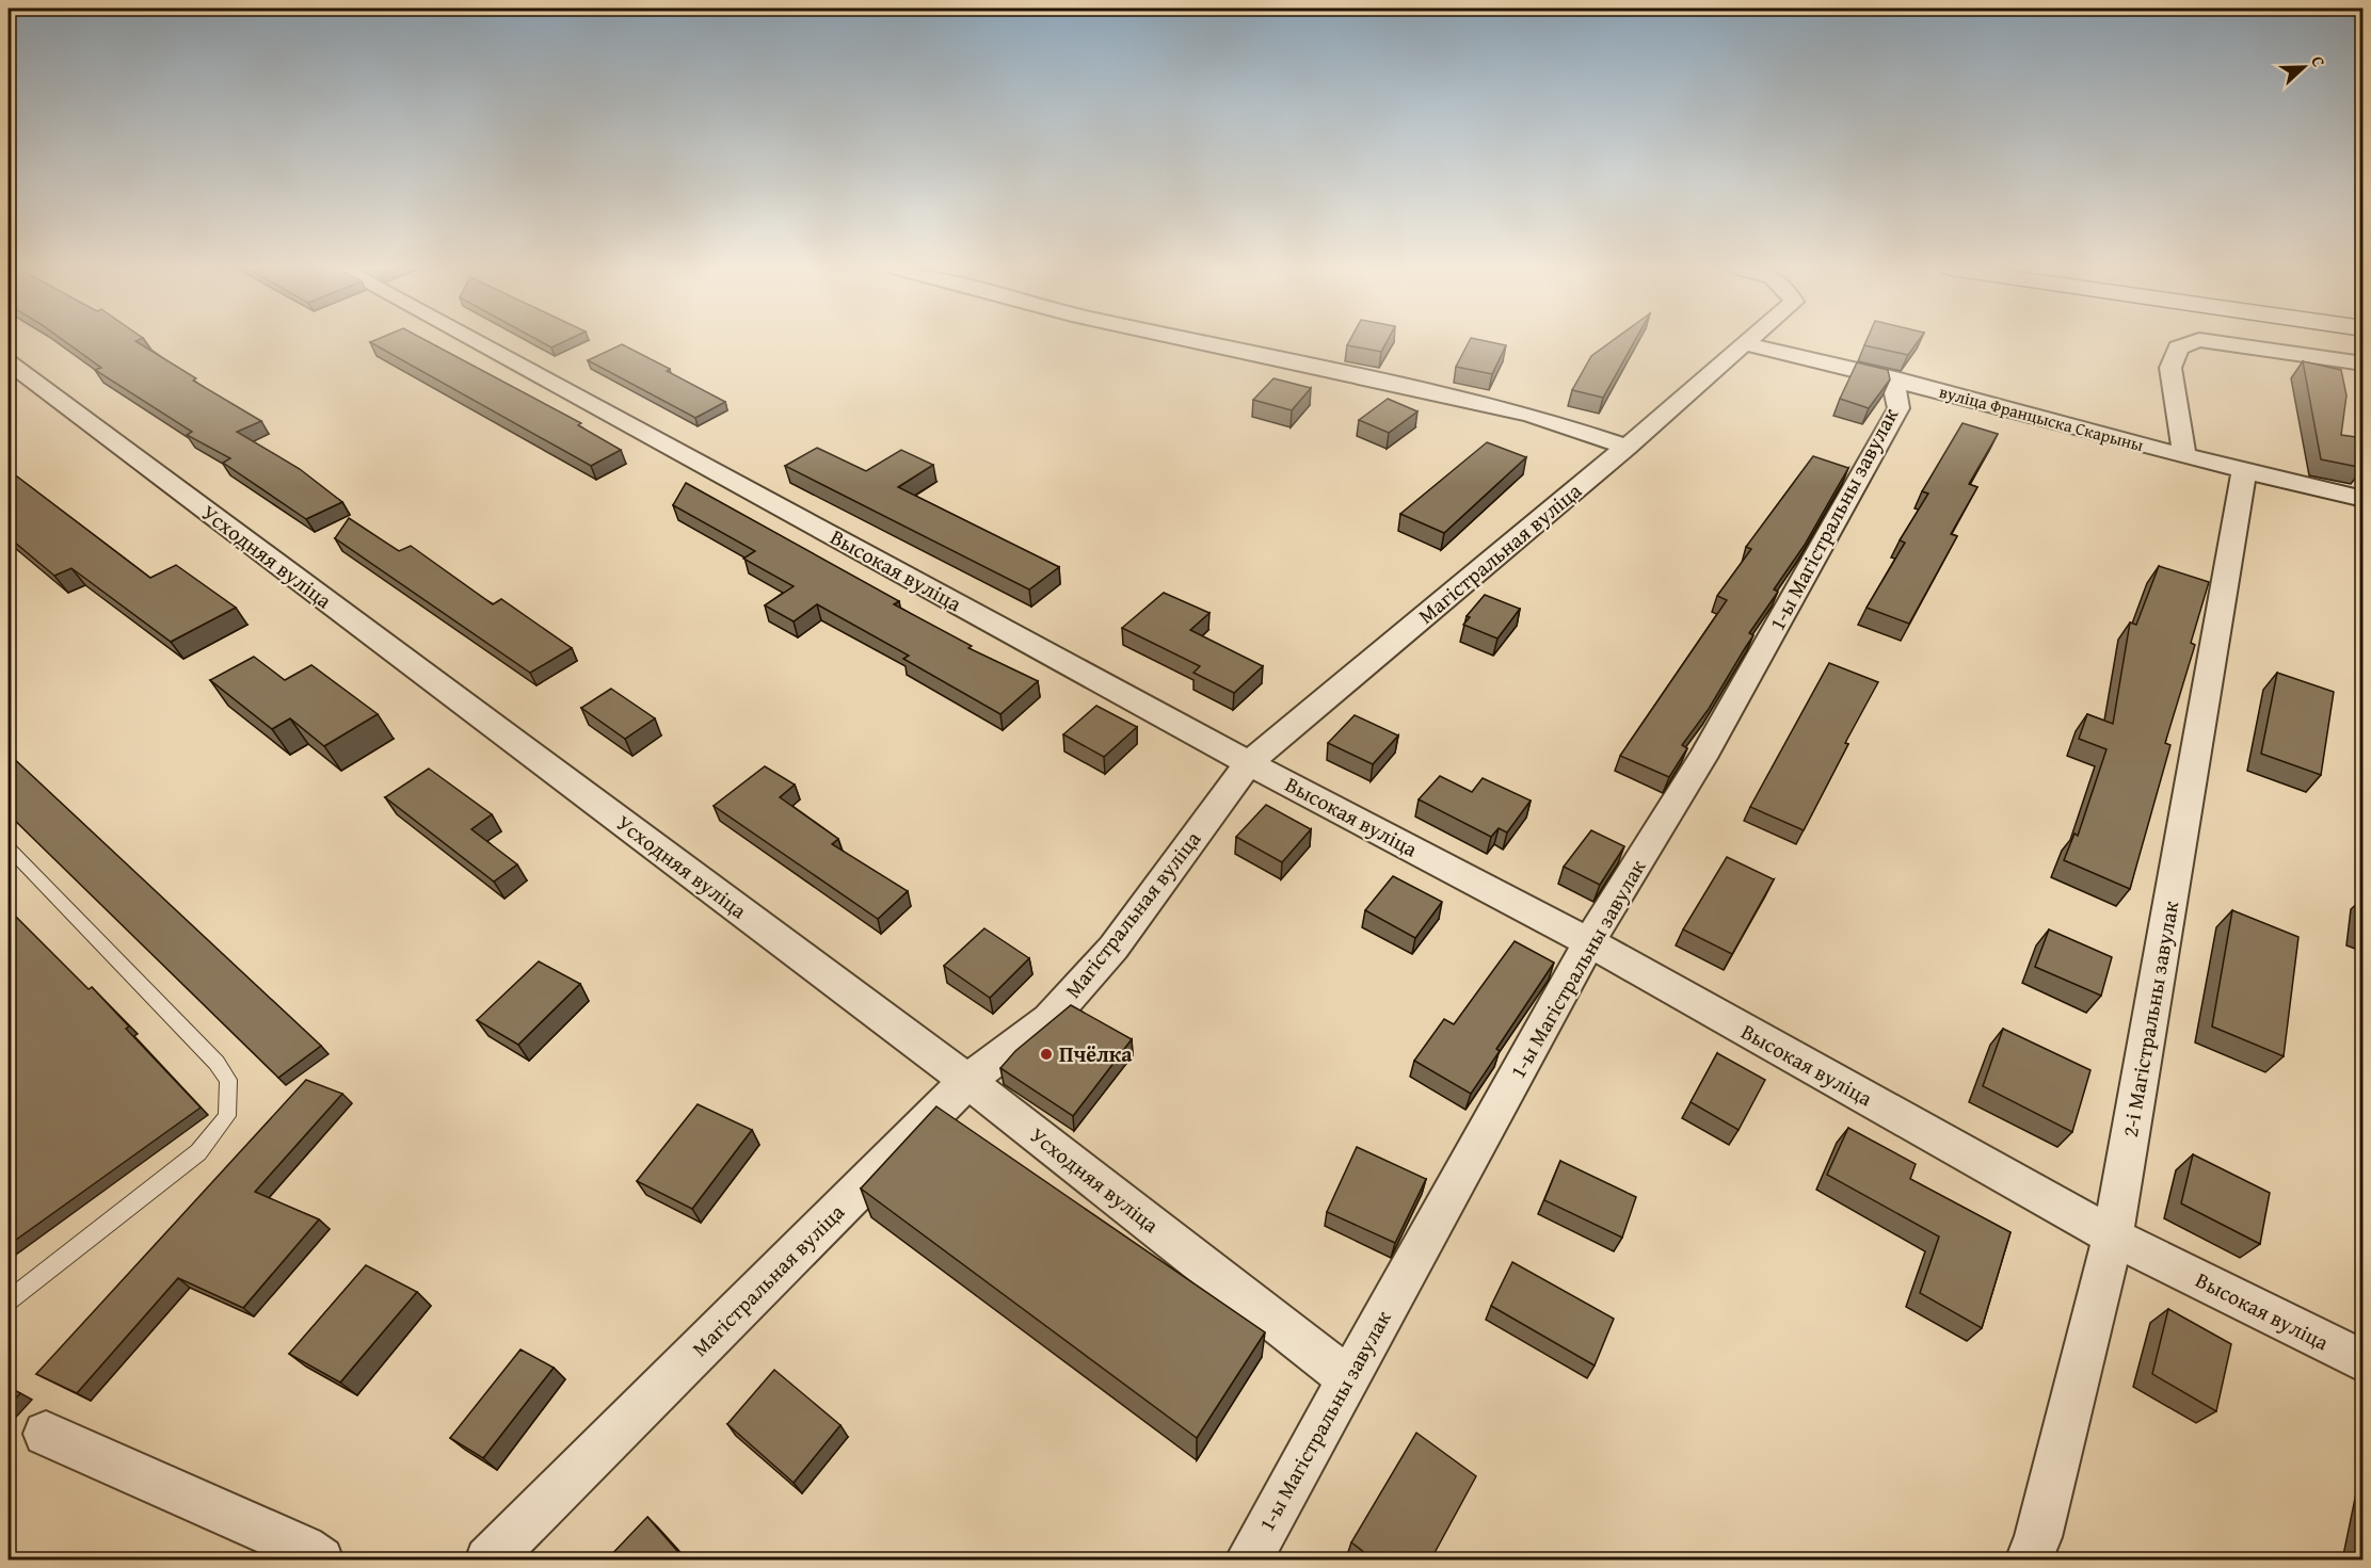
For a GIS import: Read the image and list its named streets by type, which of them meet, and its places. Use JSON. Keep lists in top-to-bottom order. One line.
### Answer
{"streets":{"street":["вуліца Францыска Скарыны","1-ы Магістральны завулак","Магістральная вуліца","Усходняя вуліца","Высокая вуліца","2-і Магістральны завулак"]},"crossings":[["вуліца Францыска Скарыны","1-ы Магістральны завулак"],["вуліца Францыска Скарыны","2-і Магістральны завулак"],["1-ы Магістральны завулак","Усходняя вуліца"],["1-ы Магістральны завулак","Высокая вуліца"],["Магістральная вуліца","Усходняя вуліца"],["Магістральная вуліца","Высокая вуліца"],["Высокая вуліца","2-і Магістральны завулак"]],"places":["Пчёлка"],"north":"right"}
